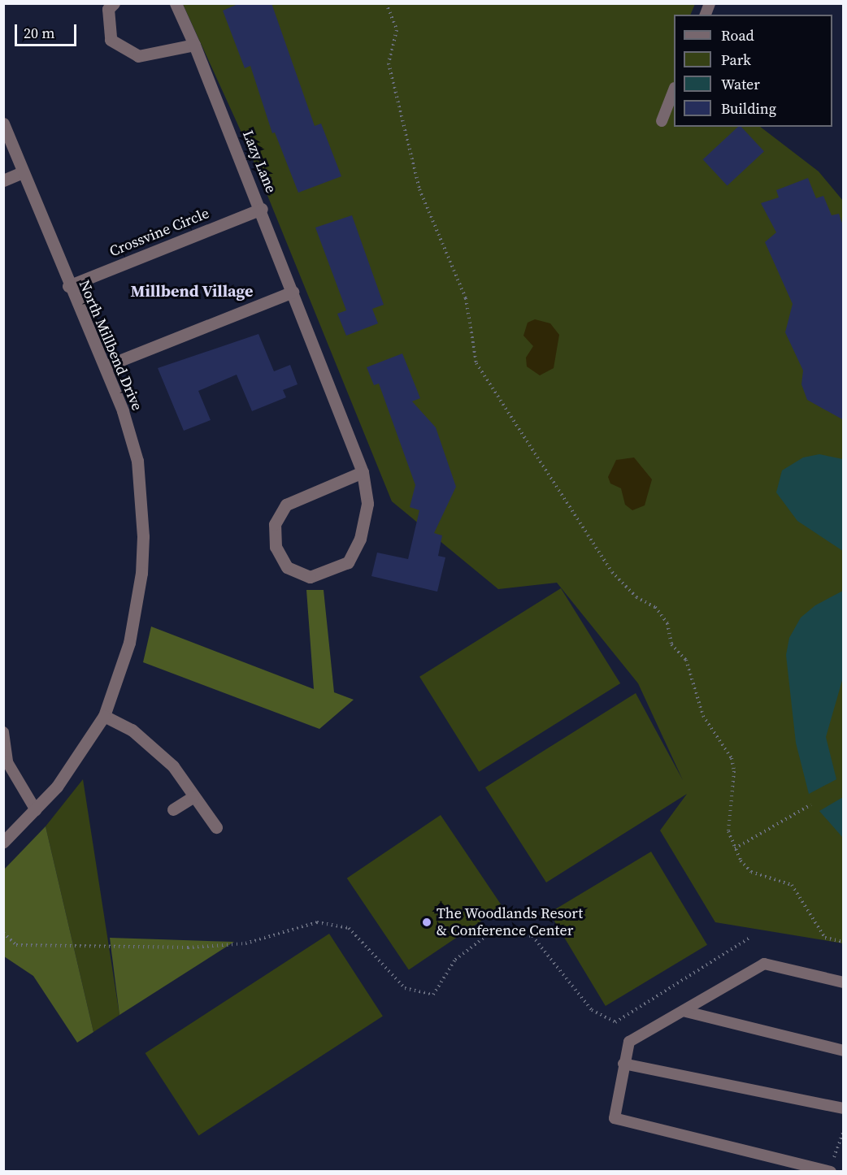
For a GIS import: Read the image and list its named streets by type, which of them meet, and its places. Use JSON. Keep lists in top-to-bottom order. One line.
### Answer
{"streets":{"street":["Lazy Lane","Crossvine Circle","North Millbend Drive"]},"crossings":[["Lazy Lane","Crossvine Circle"],["Crossvine Circle","North Millbend Drive"]],"districts":["Millbend Village"],"places":["The Woodlands Resort & Conference Center"],"legend":["Road","Park","Water","Building"],"scale_bar":"20 m"}
